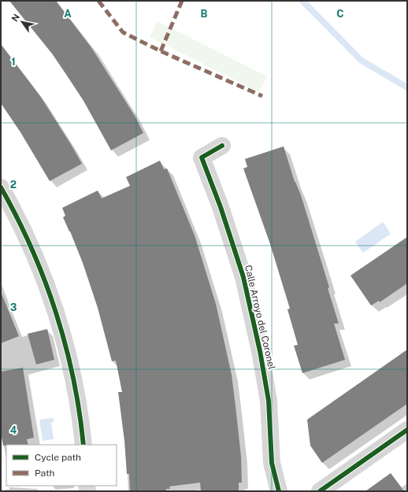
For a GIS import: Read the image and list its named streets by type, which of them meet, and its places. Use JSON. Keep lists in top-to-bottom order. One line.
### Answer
{"streets":{"street":["Calle Arroyo del Coronel"]},"legend":["Cycle path","Path"],"north":"top left","grid":{"columns":["A","B","C"],"rows":["1","2","3","4"]}}
